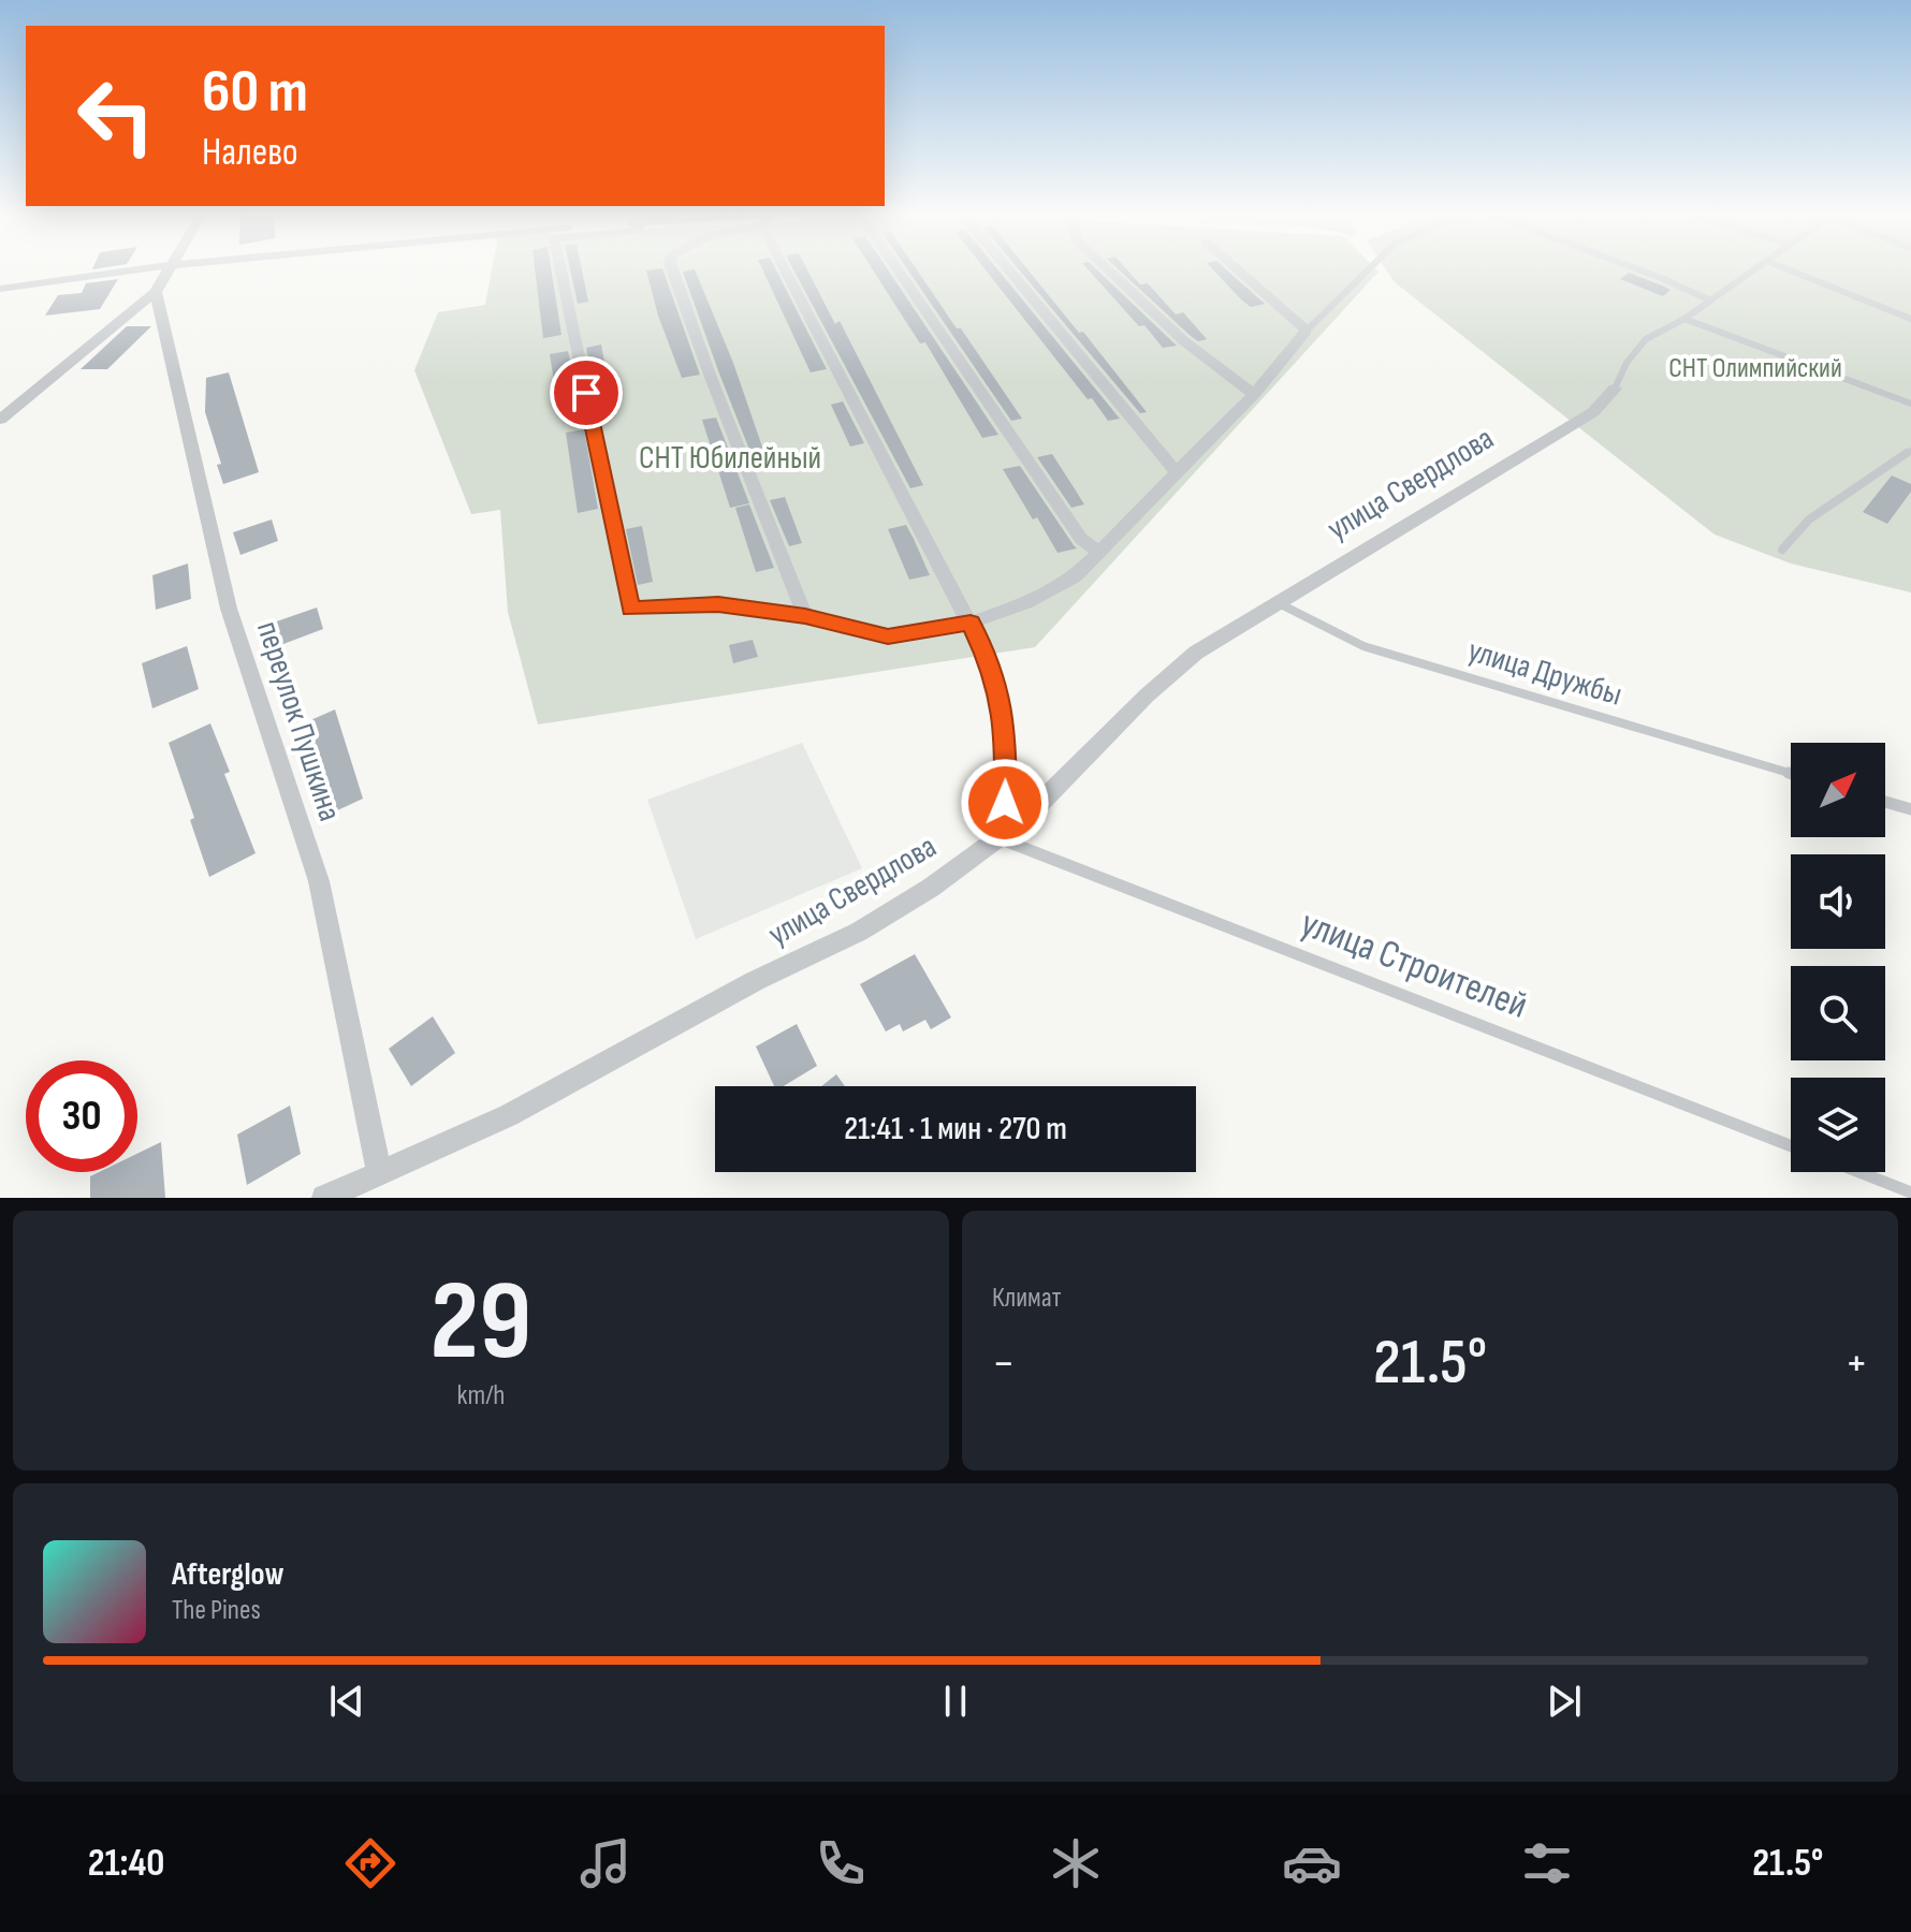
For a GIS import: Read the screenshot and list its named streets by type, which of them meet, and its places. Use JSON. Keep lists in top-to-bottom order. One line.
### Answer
{"streets":{"street":["улица Свердлова","переулок Пушкина"],"lane":["улица Дружбы","улица Строителей"]},"crossings":[["улица Свердлова","улица Дружбы"],["улица Свердлова","переулок Пушкина"],["улица Свердлова","улица Строителей"]],"parks":["СНТ Олимпийский","СНТ Юбилейный"],"north":"top right","page":{"turn":["60 m","Налево"],"limit":"30","trip":"21:41 · 1 мин · 270 m","tile":[["29","km/h"],"Климат"],"heat":["−","21.5°","+"],"song":["Afterglow","The Pines"],"tabs":["21:40","21.5°"]}}
